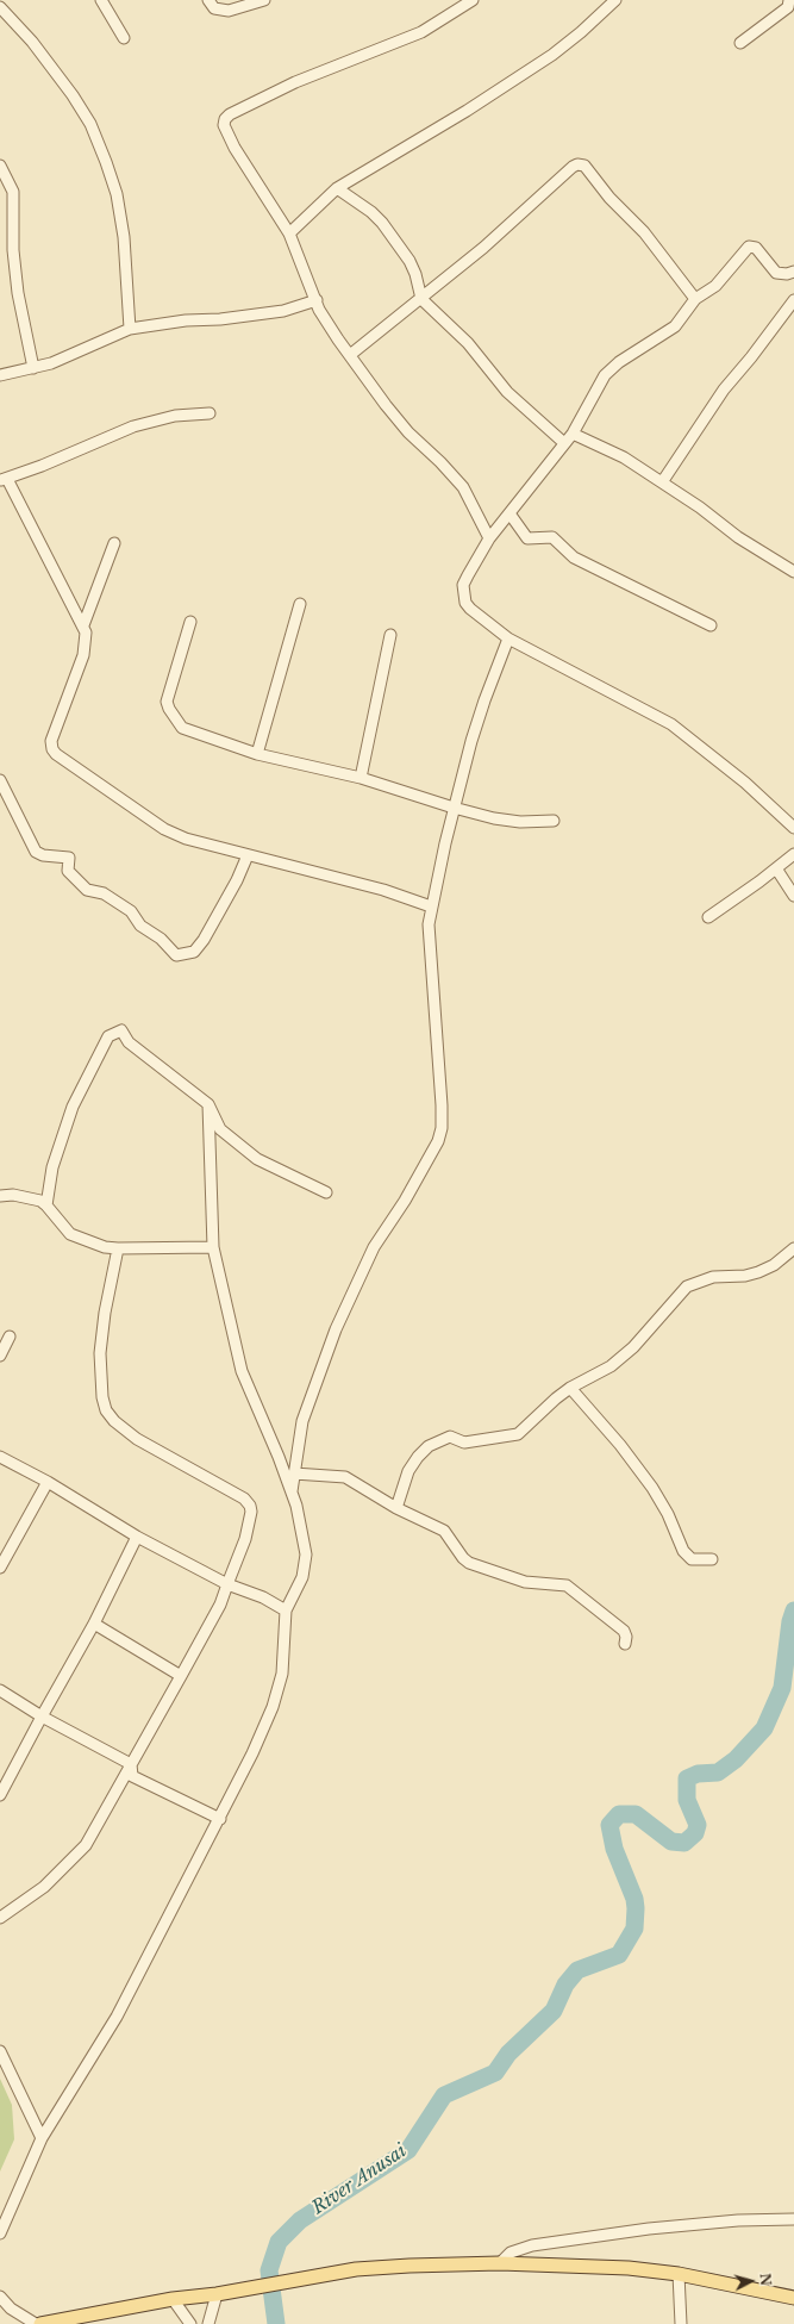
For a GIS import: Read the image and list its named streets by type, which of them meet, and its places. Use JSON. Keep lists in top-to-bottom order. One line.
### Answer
{"water":["River Anusai"],"north":"right"}
